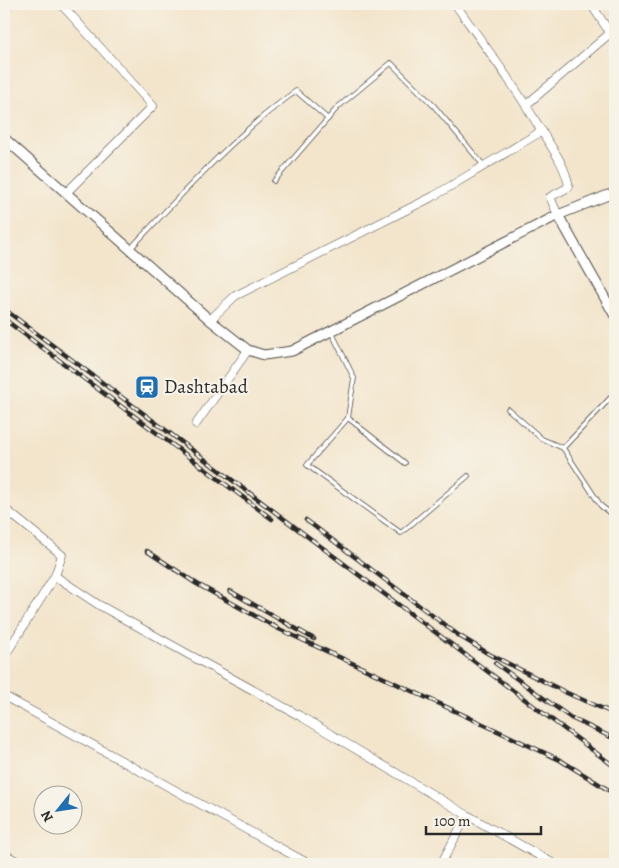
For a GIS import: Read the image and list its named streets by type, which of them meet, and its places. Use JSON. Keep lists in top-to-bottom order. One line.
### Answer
{"places":{"station":["Dashtabad"]},"scale_bar":"100 m","north":"bottom left"}
